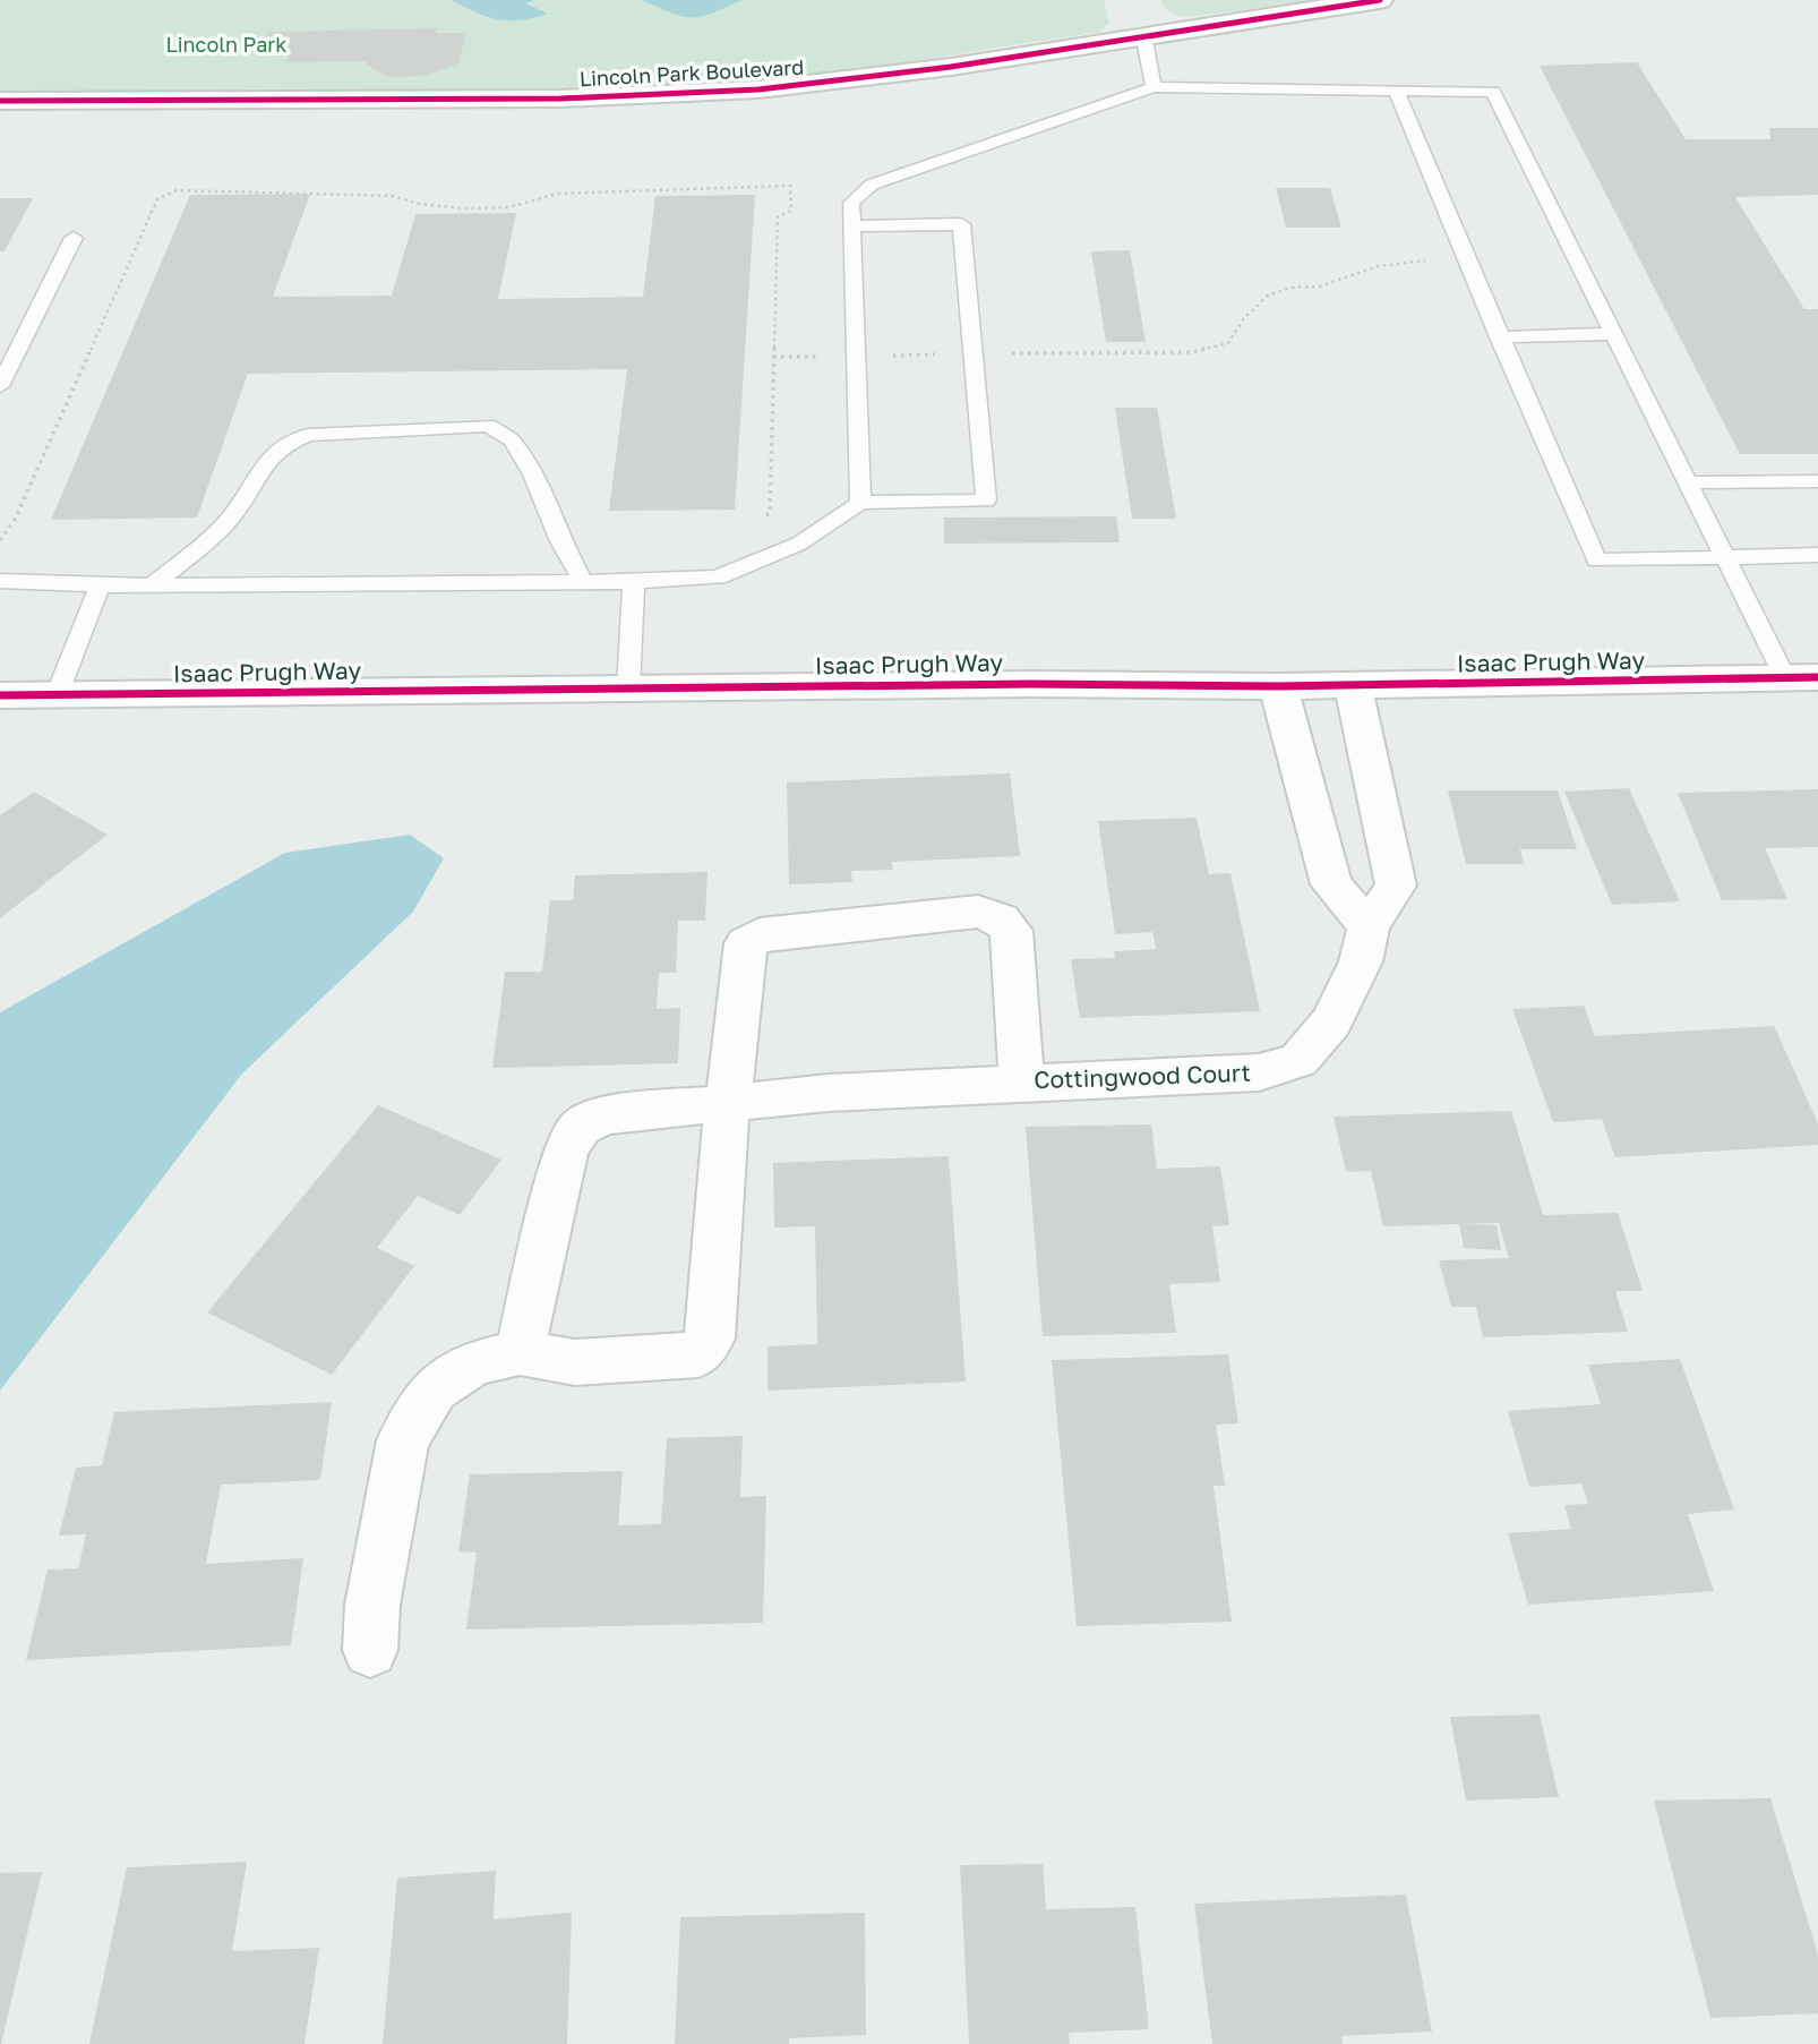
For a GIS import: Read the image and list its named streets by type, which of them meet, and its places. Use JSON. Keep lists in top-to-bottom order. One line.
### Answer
{"streets":{"street":["Lincoln Park Boulevard","Isaac Prugh Way","Cottingwood Court"]},"crossings":[["Isaac Prugh Way","Cottingwood Court"]],"parks":["Lincoln Park"]}
